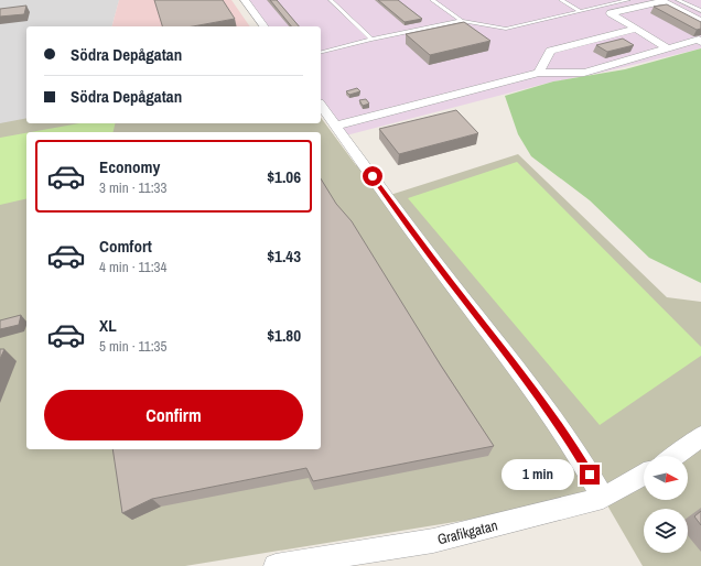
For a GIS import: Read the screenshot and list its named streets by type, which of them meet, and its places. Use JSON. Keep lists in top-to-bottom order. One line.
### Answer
{"streets":{"street":["Grafikgatan"]},"north":"right","page":{"banner":["Södra Depågatan","Södra Depågatan"],"list":[{"name":"Economy","note":"3 min · 11:33","value":"$1.06"},{"name":"Comfort","note":"4 min · 11:34","value":"$1.43"},{"name":"XL","note":"5 min · 11:35","value":"$1.80"}],"buttons":"Confirm","bubble":"1 min"}}
